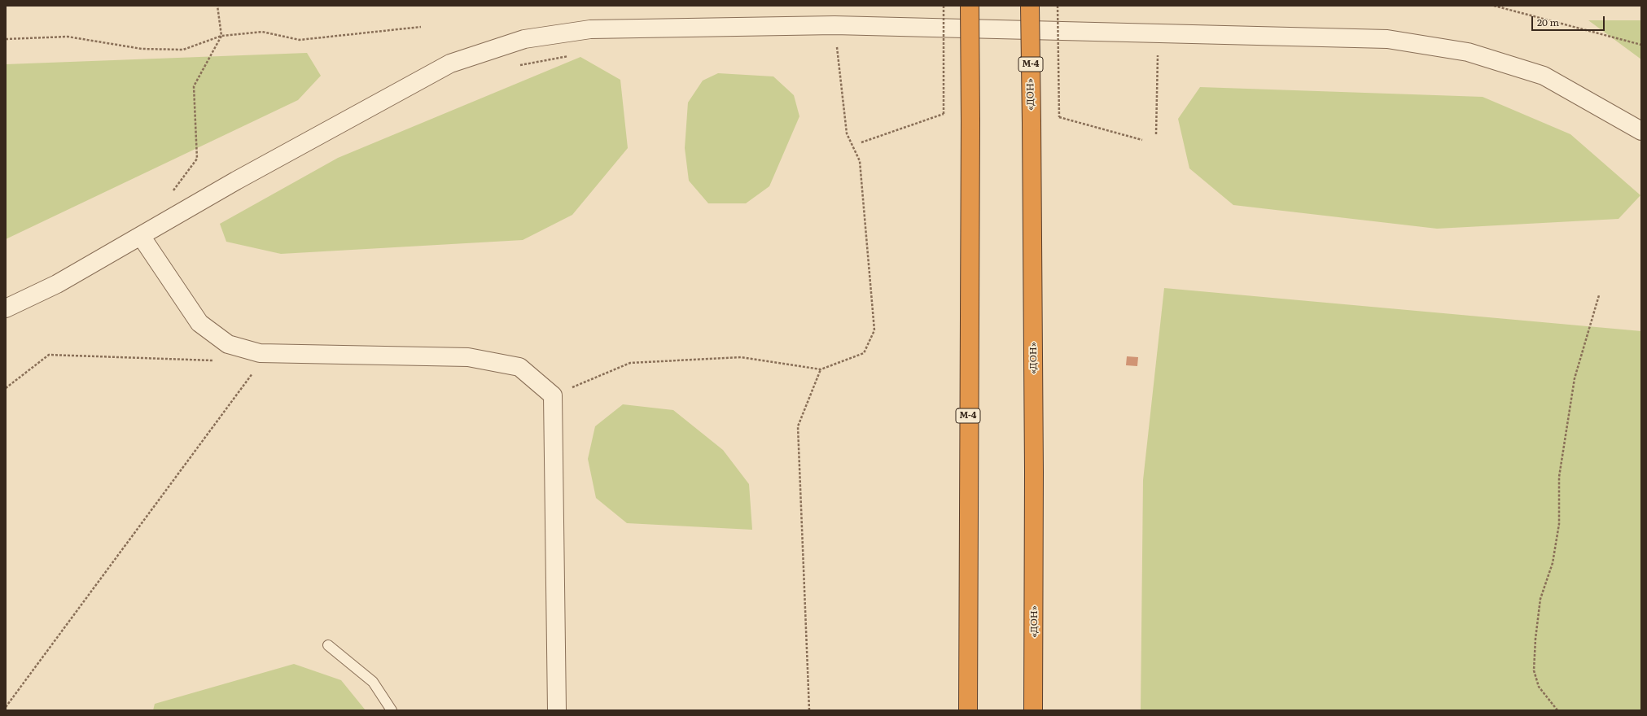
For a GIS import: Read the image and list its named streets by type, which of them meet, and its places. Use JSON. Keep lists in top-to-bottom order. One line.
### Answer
{"streets":{"highway":["М-4","«ДОН»"]},"scale_bar":"20 m"}
